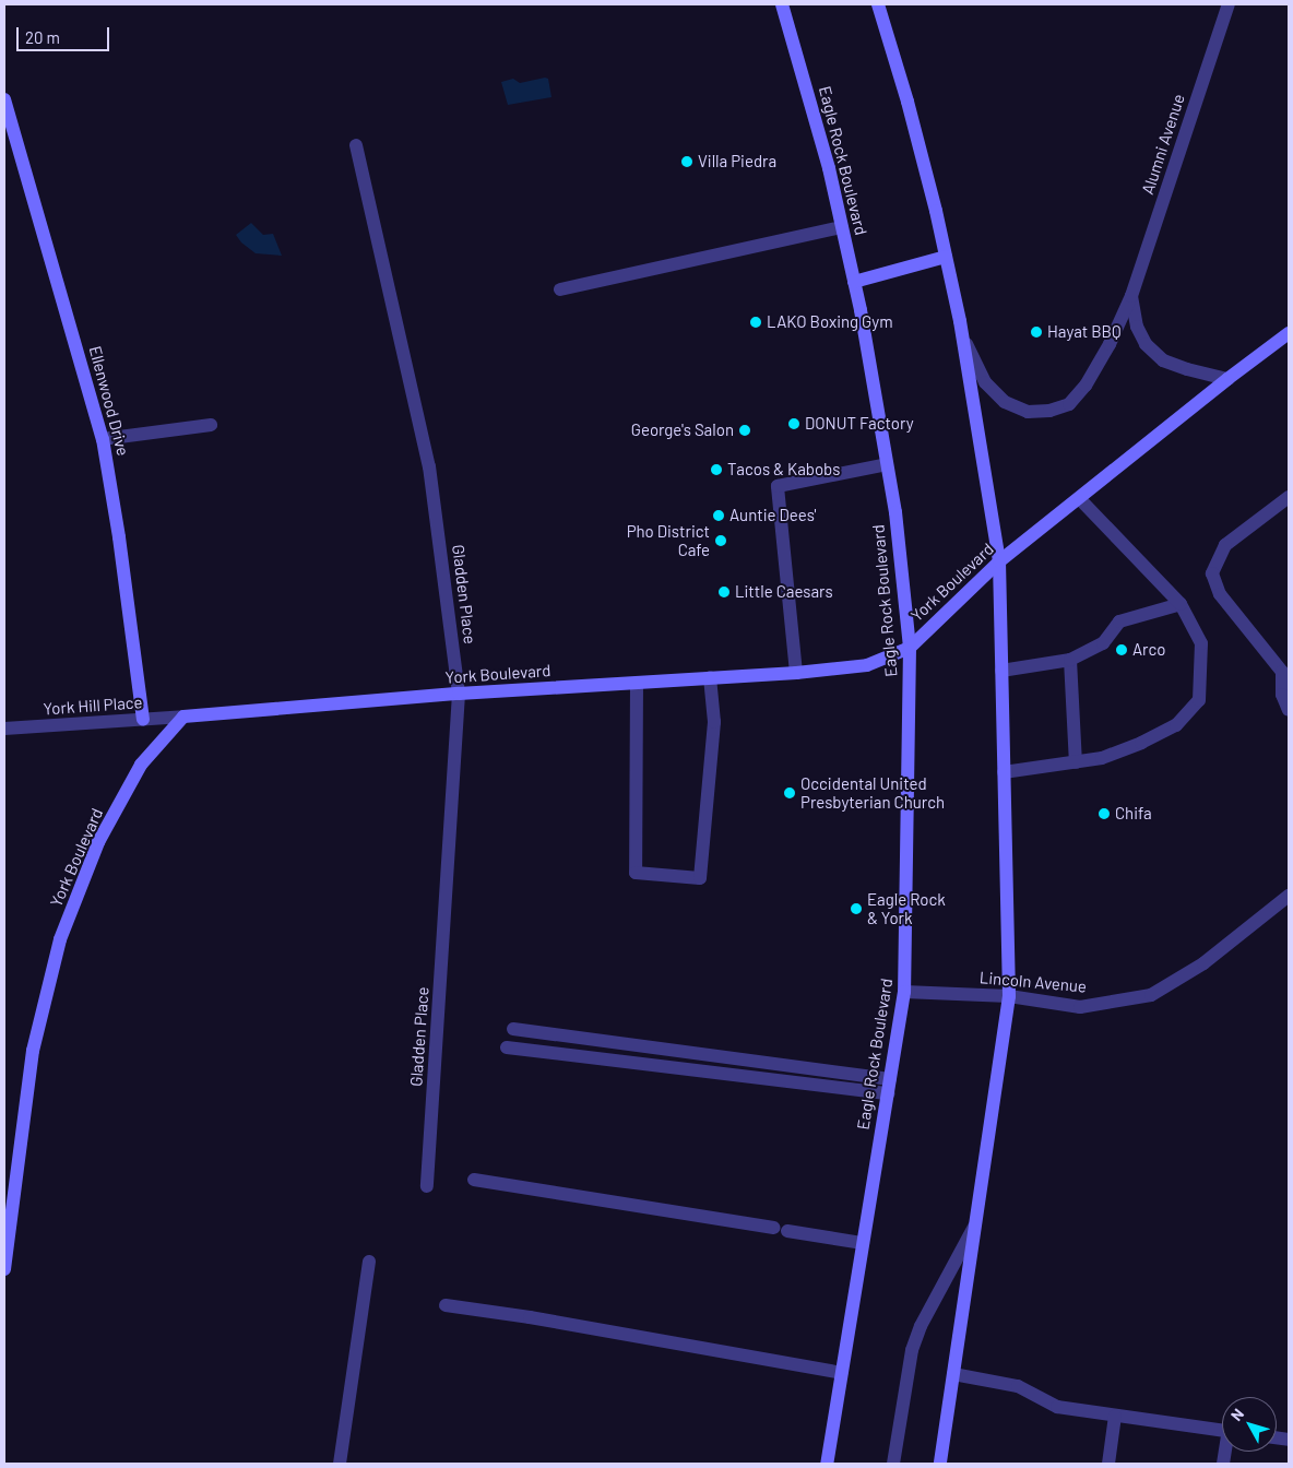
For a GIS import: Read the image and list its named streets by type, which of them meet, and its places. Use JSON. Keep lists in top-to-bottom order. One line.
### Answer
{"streets":{"main road":["Eagle Rock Boulevard","Ellenwood Drive","York Boulevard"],"street":["Alumni Avenue","Gladden Place","York Hill Place","Lincoln Avenue"]},"crossings":[["Alumni Avenue","York Boulevard"],["Eagle Rock Boulevard","York Boulevard"],["Eagle Rock Boulevard","Lincoln Avenue"],["Ellenwood Drive","York Hill Place"],["York Boulevard","Gladden Place"],["York Boulevard","York Hill Place"]],"places":["Villa Piedra","LAKO Boxing Gym","Hayat BBQ","DONUT Factory","George's Salon","Tacos & Kabobs","Auntie Dees'","Pho District Cafe","Little Caesars","Arco","Occidental United Presbyterian Church","Chifa","Eagle Rock & York"],"scale_bar":"20 m","north":"top left"}
